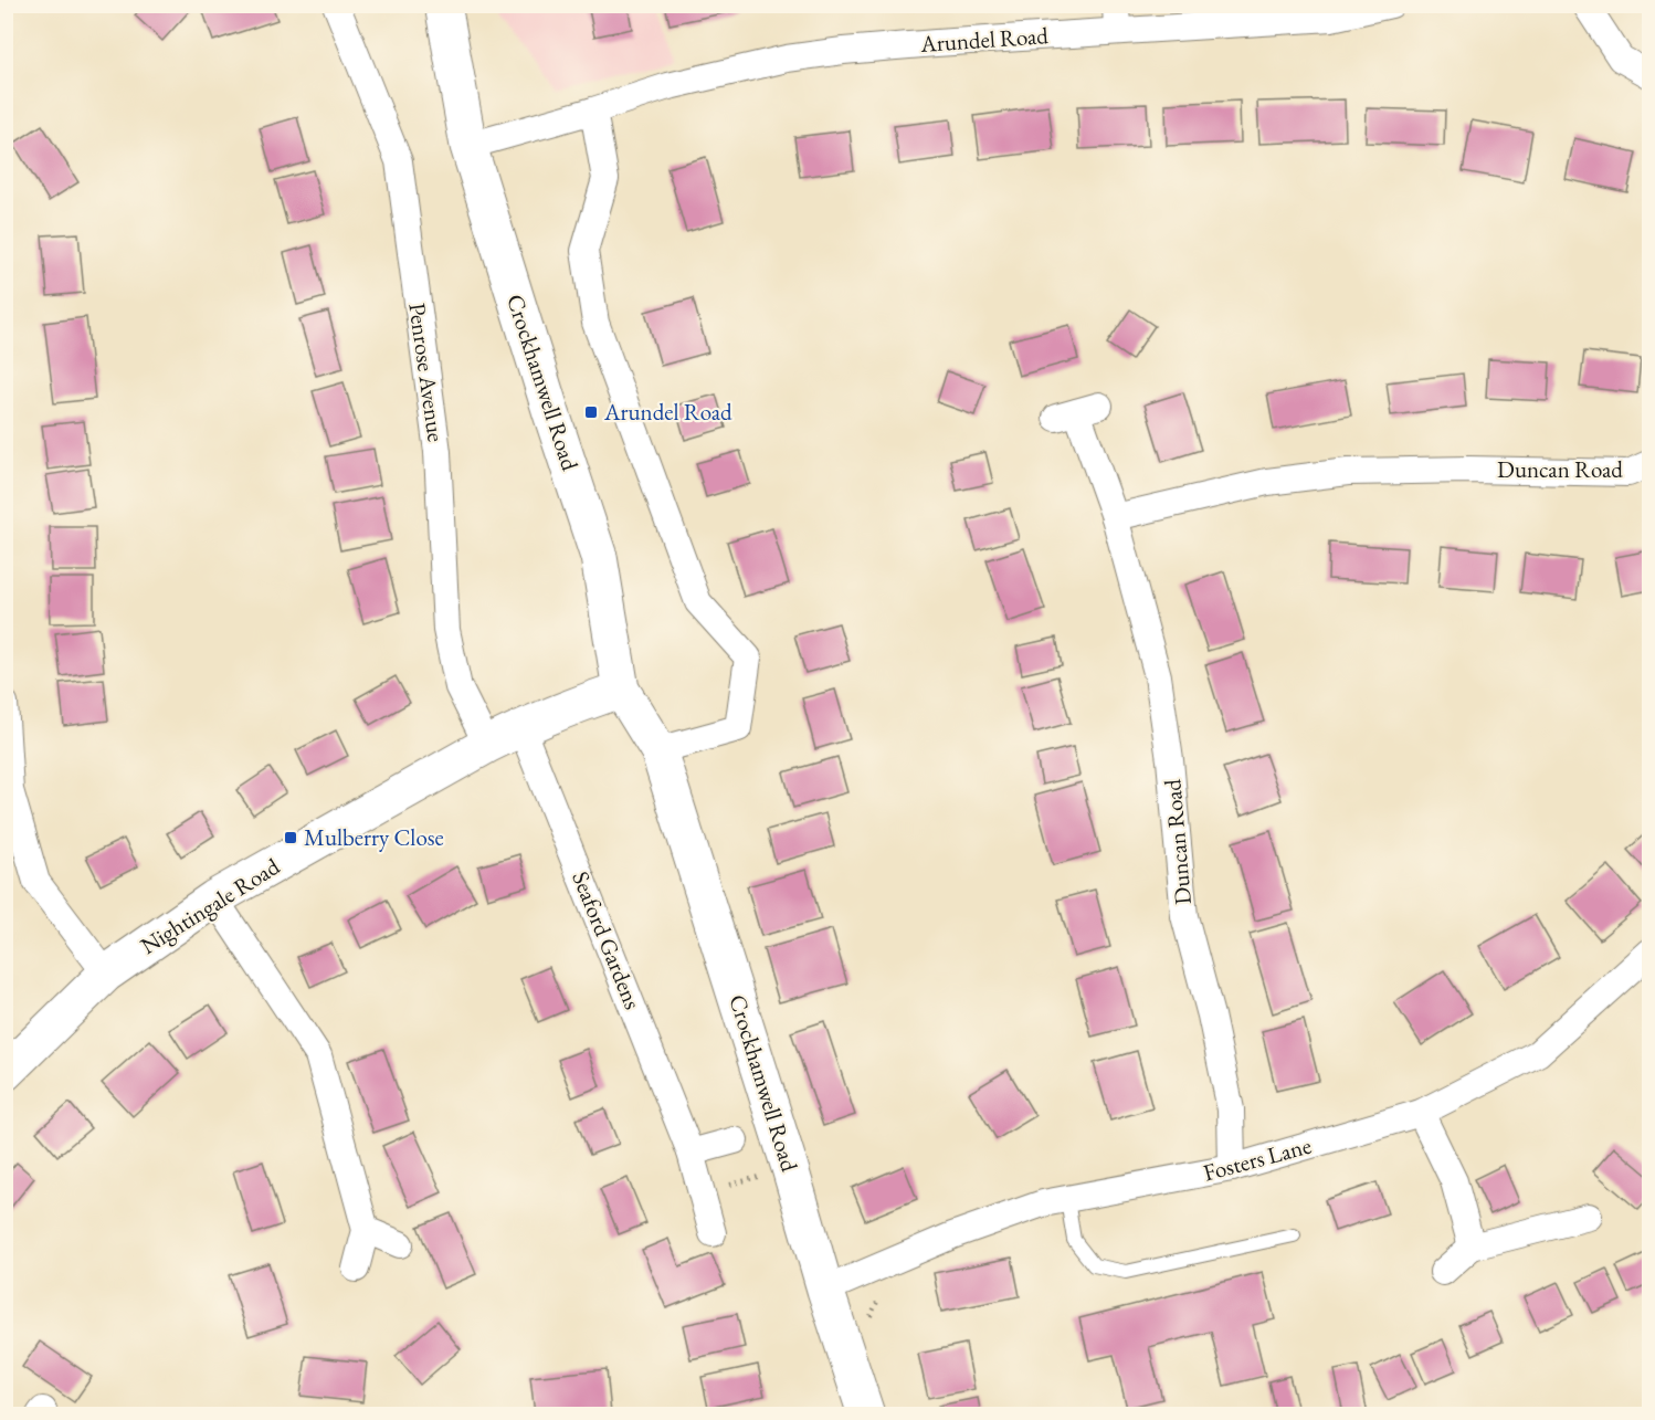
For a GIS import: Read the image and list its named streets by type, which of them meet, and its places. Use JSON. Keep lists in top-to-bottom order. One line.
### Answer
{"streets":{"street":["Arundel Road","Penrose Avenue","Crockhamwell Road","Duncan Road","Nightingale Road","Seaford Gardens","Fosters Lane"]},"crossings":[["Arundel Road","Crockhamwell Road"],["Penrose Avenue","Nightingale Road"],["Crockhamwell Road","Nightingale Road"],["Crockhamwell Road","Fosters Lane"],["Duncan Road","Fosters Lane"],["Nightingale Road","Seaford Gardens"]],"places":{"transit":["Arundel Road","Mulberry Close"]}}
